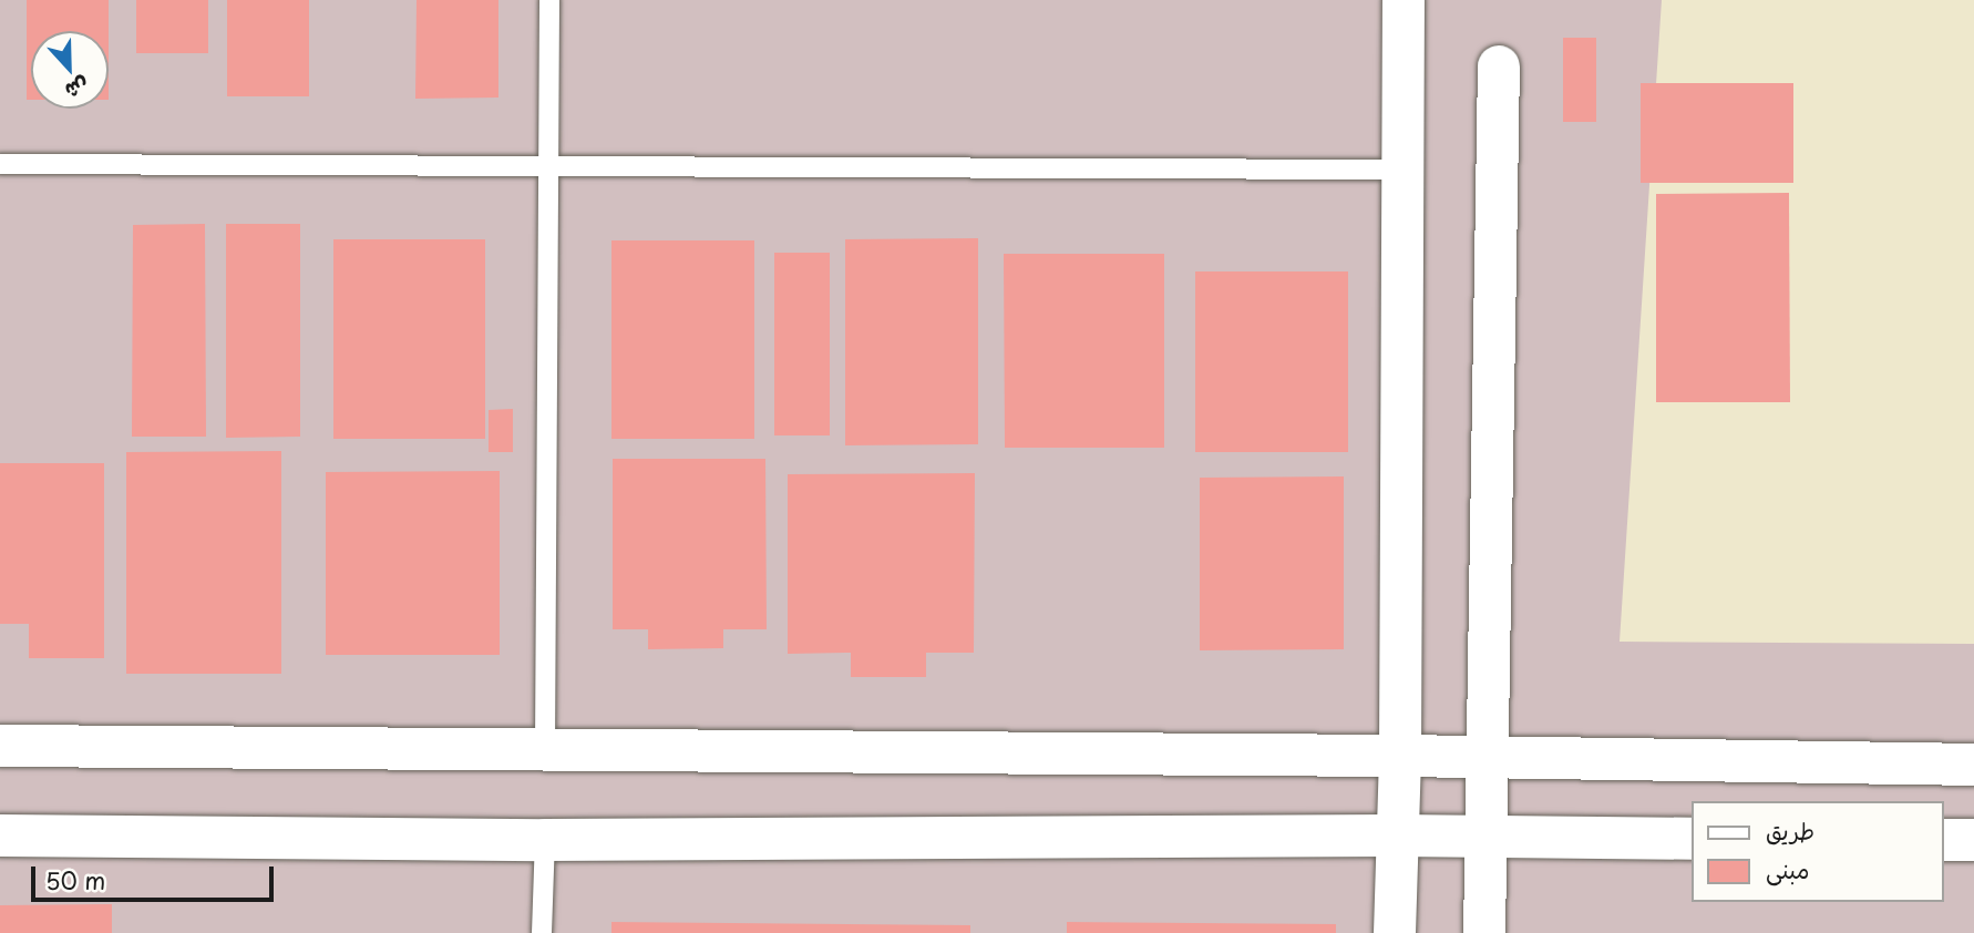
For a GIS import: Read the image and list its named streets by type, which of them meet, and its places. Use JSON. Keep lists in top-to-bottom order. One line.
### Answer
{"legend":["طريق","مبنى"],"scale_bar":"50 m","north":"bottom"}
